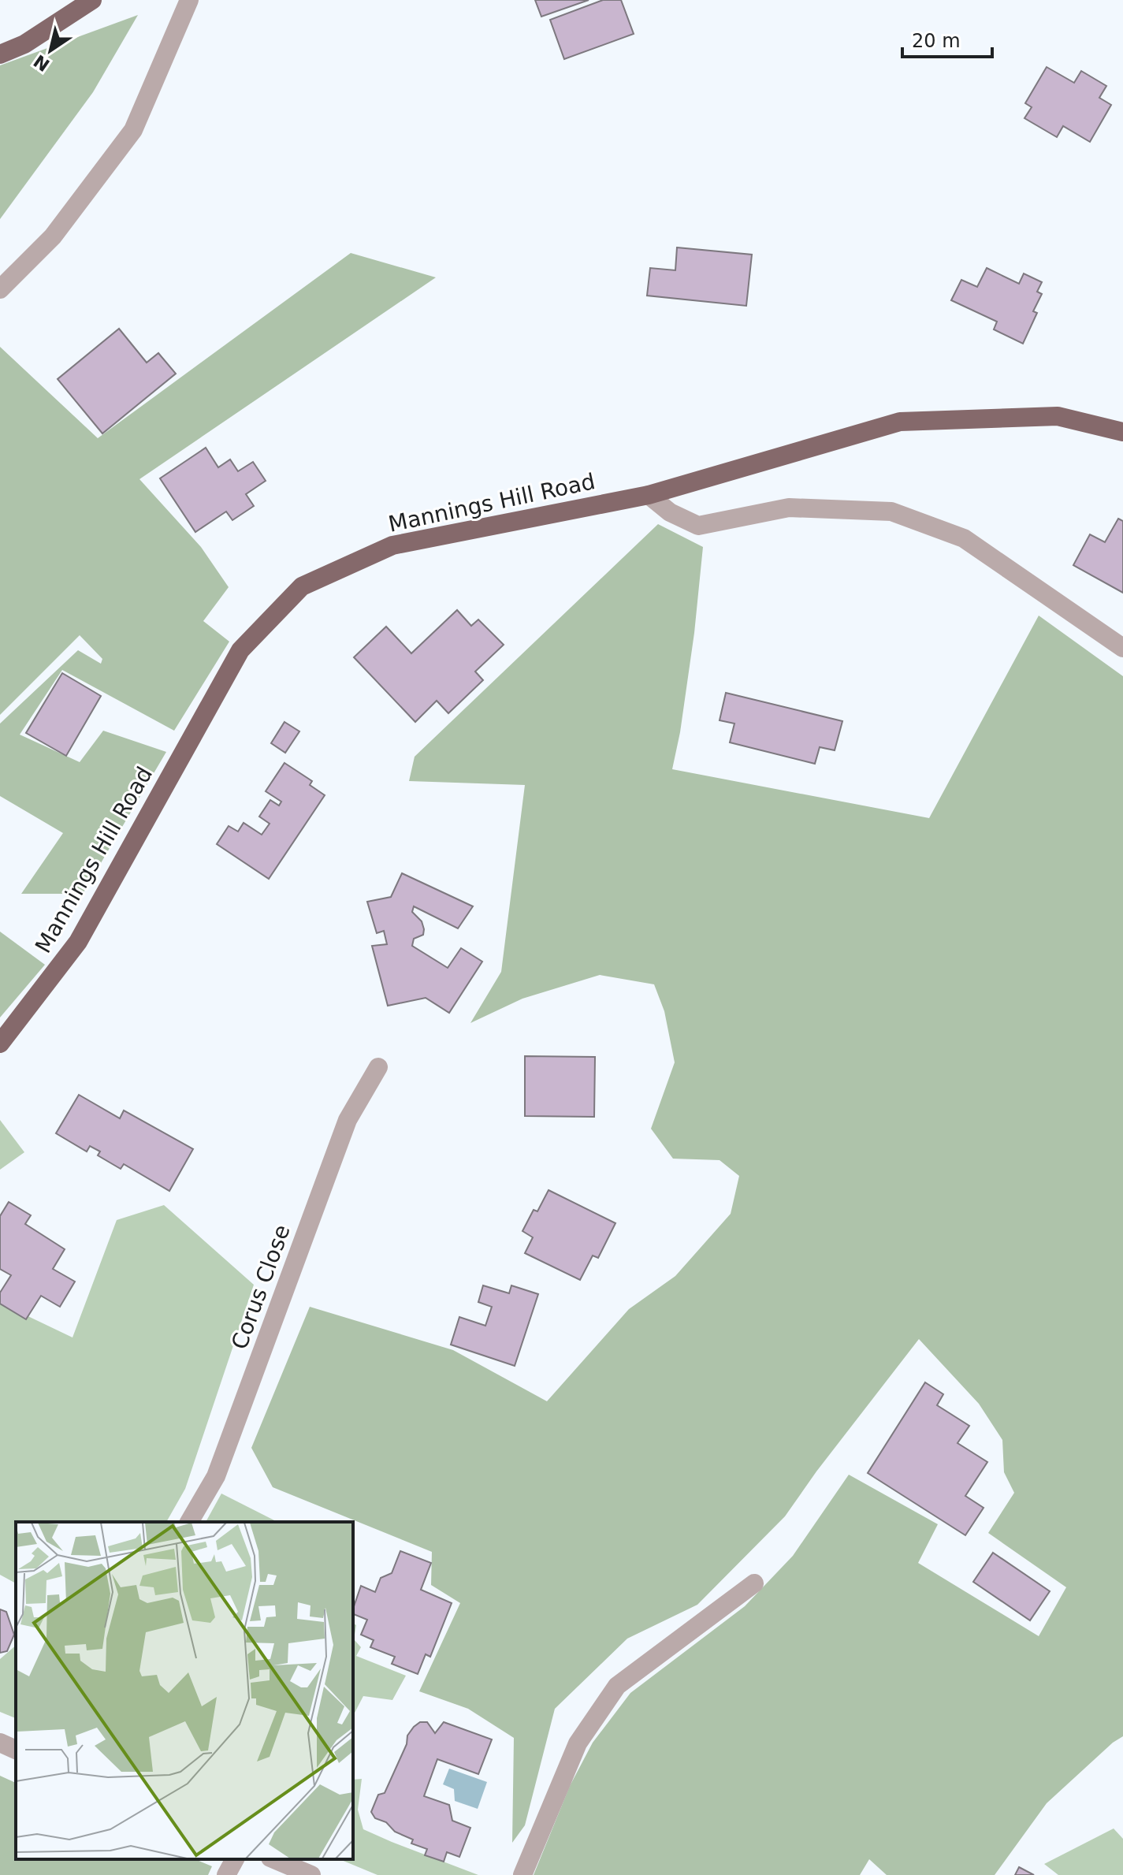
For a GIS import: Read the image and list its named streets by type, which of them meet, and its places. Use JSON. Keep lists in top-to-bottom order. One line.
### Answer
{"streets":{"main road":["Mannings Hill Road"],"street":["Corus Close"]},"scale_bar":"20 m","north":"bottom left"}
